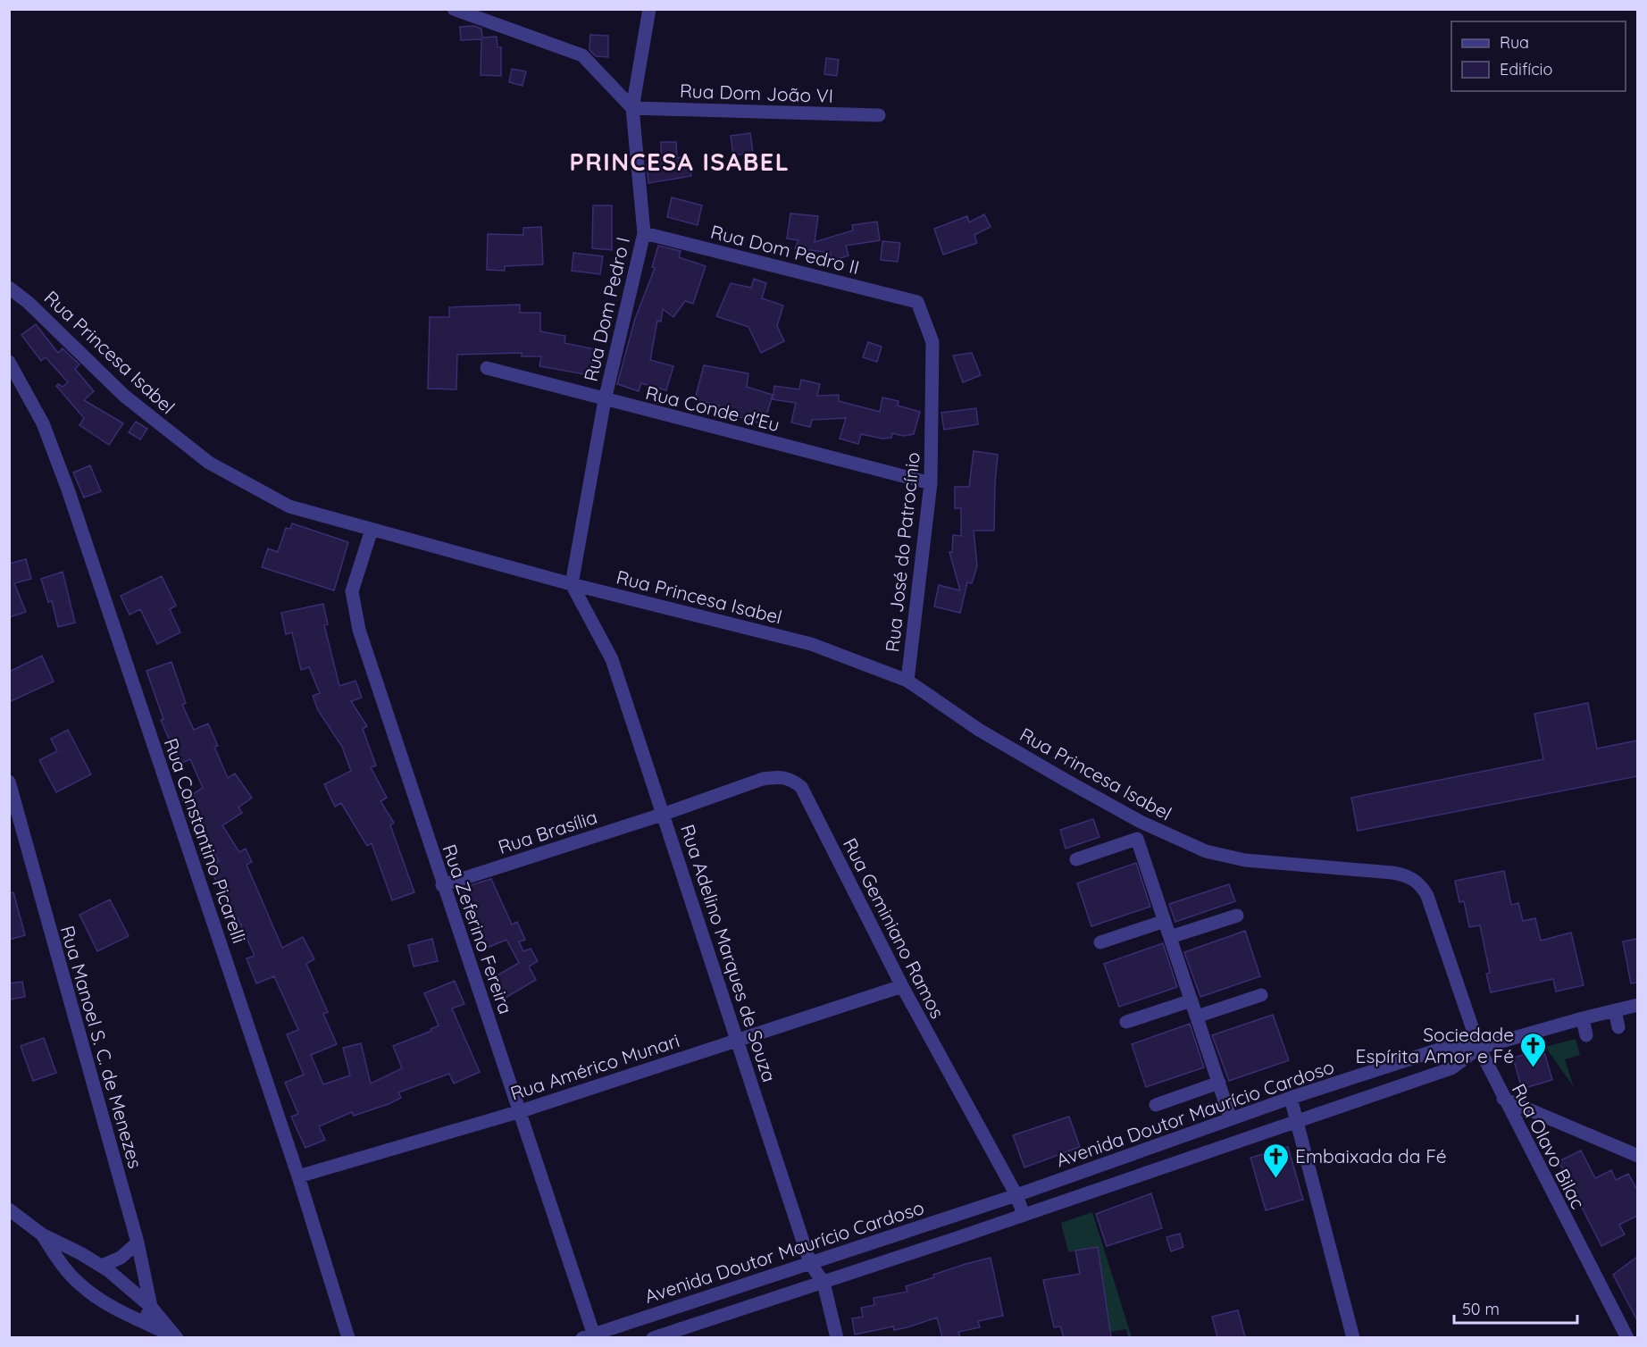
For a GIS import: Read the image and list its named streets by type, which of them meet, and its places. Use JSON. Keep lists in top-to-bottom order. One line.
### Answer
{"streets":{"street":["Rua Dom João VI","Rua Dom Pedro II","Rua Dom Pedro I","Rua Princesa Isabel","Rua Conde d'Eu","Rua José do Patrocínio","Rua Brasília","Rua Constantino Picarelli","Rua Geminiano Ramos","Rua Zeferino Fereira","Rua Adelino Marques de Souza","Rua Manoel S. C. de Menezes","Rua Américo Munari","Avenida Doutor Maurício Cardoso","Rua Olavo Bilac"]},"crossings":[["Rua Dom João VI","Rua Dom Pedro I"],["Rua Dom Pedro II","Rua Dom Pedro I"],["Rua Dom Pedro II","Rua José do Patrocínio"],["Rua Dom Pedro I","Rua Princesa Isabel"],["Rua Dom Pedro I","Rua Conde d'Eu"],["Rua Dom Pedro I","Rua Adelino Marques de Souza"],["Rua Princesa Isabel","Rua José do Patrocínio"],["Rua Princesa Isabel","Rua Zeferino Fereira"],["Rua Princesa Isabel","Rua Adelino Marques de Souza"],["Rua Princesa Isabel","Rua Olavo Bilac"],["Rua Conde d'Eu","Rua José do Patrocínio"],["Rua Brasília","Rua Geminiano Ramos"],["Rua Brasília","Rua Zeferino Fereira"],["Rua Brasília","Rua Adelino Marques de Souza"],["Rua Constantino Picarelli","Rua Américo Munari"],["Rua Geminiano Ramos","Rua Adelino Marques de Souza"],["Rua Geminiano Ramos","Rua Américo Munari"],["Rua Geminiano Ramos","Avenida Doutor Maurício Cardoso"],["Rua Zeferino Fereira","Rua Américo Munari"],["Rua Zeferino Fereira","Avenida Doutor Maurício Cardoso"],["Rua Adelino Marques de Souza","Rua Américo Munari"],["Rua Adelino Marques de Souza","Avenida Doutor Maurício Cardoso"],["Avenida Doutor Maurício Cardoso","Rua Olavo Bilac"]],"districts":["PRINCESA ISABEL"],"places":{"church":["Sociedade Espírita Amor e Fé","Embaixada da Fé"]},"legend":["Rua","Edifício"],"scale_bar":"50 m"}
